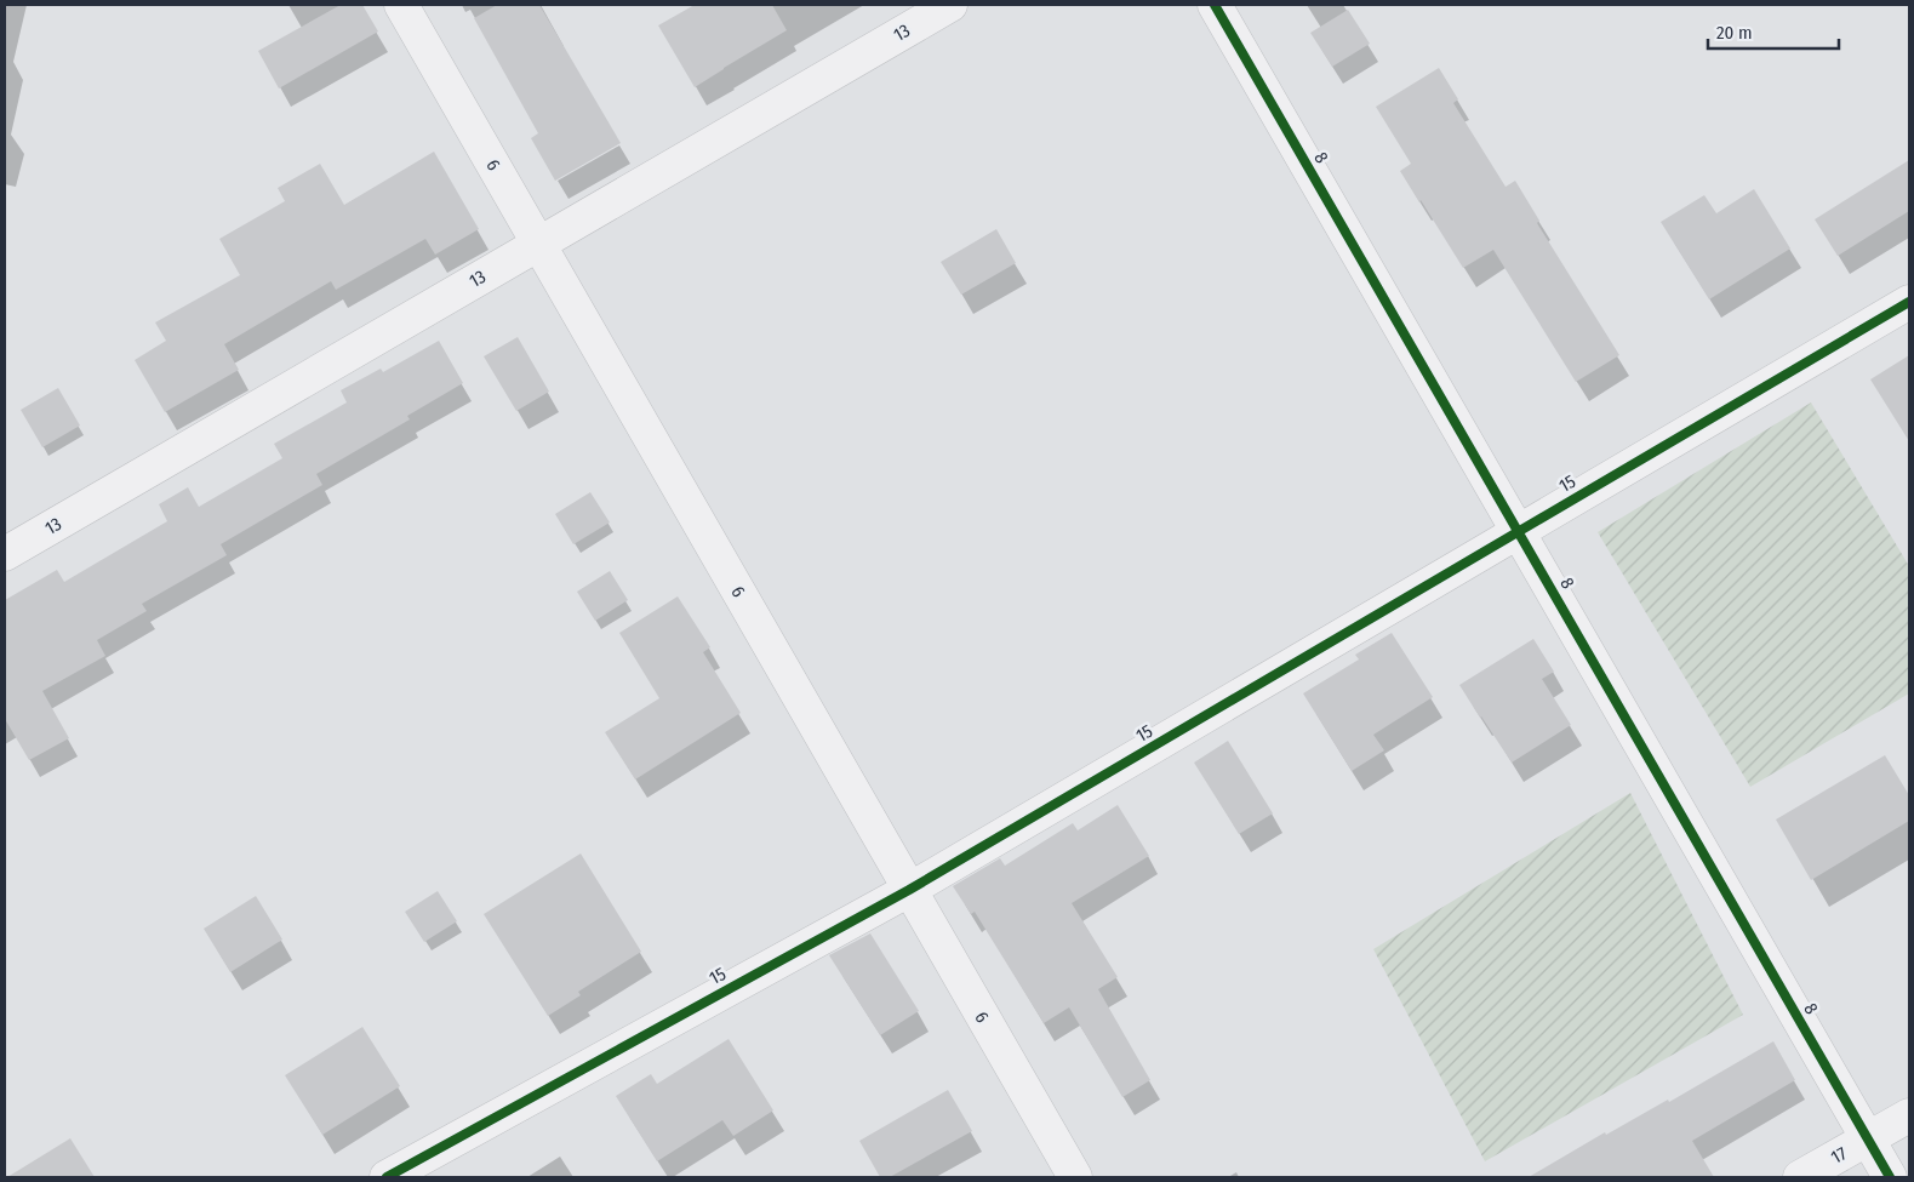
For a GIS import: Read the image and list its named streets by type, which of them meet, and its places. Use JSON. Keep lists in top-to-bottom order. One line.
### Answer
{"streets":{"street":["13","8","6","15","17"]},"crossings":[["13","6"],["8","15"],["8","17"],["6","15"]],"scale_bar":"20 m"}
